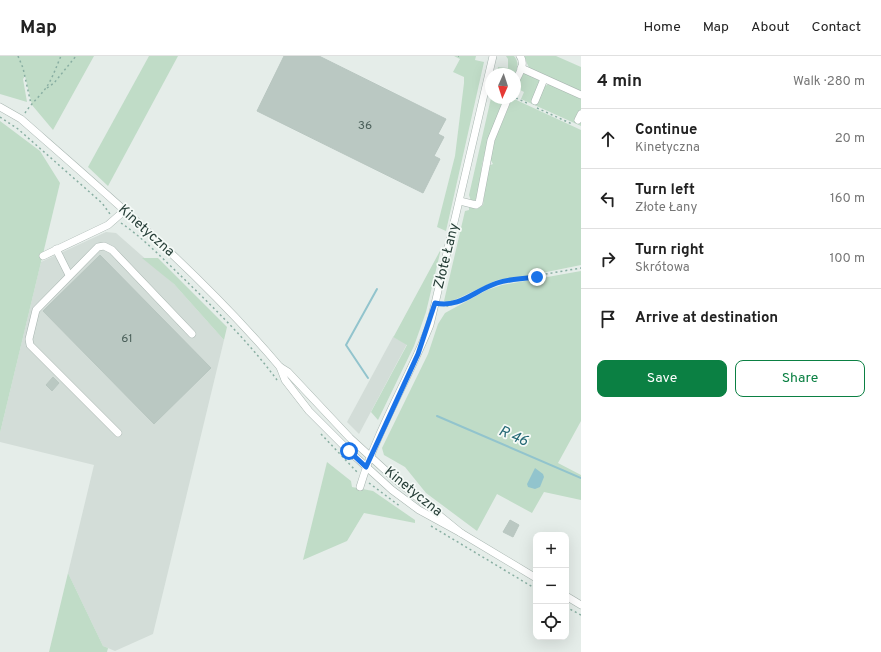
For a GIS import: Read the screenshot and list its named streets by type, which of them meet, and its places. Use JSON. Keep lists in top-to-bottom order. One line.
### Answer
{"streets":{"street":["Kinetyczna","Złote Łany"]},"crossings":[["Kinetyczna","Złote Łany"]],"water":["R 46"],"house_numbers":["36","61"],"north":"bottom","page":{"header":"Map","nav":["Home","Map","About","Contact"],"heading":["4 min","Walk · 280 m"],"list":[["Continue","Kinetyczna","20 m"],["Turn left","Złote Łany","160 m"],["Turn right","Skrótowa","100 m"],"Arrive at destination"],"buttons":["Save","Share"],"map_buttons":["+","−"]}}
